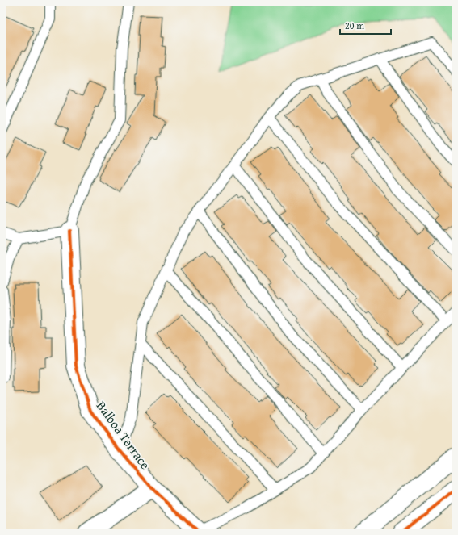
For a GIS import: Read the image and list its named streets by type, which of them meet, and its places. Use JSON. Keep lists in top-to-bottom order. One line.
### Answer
{"streets":{"street":["Balboa Terrace"]},"scale_bar":"20 m"}
